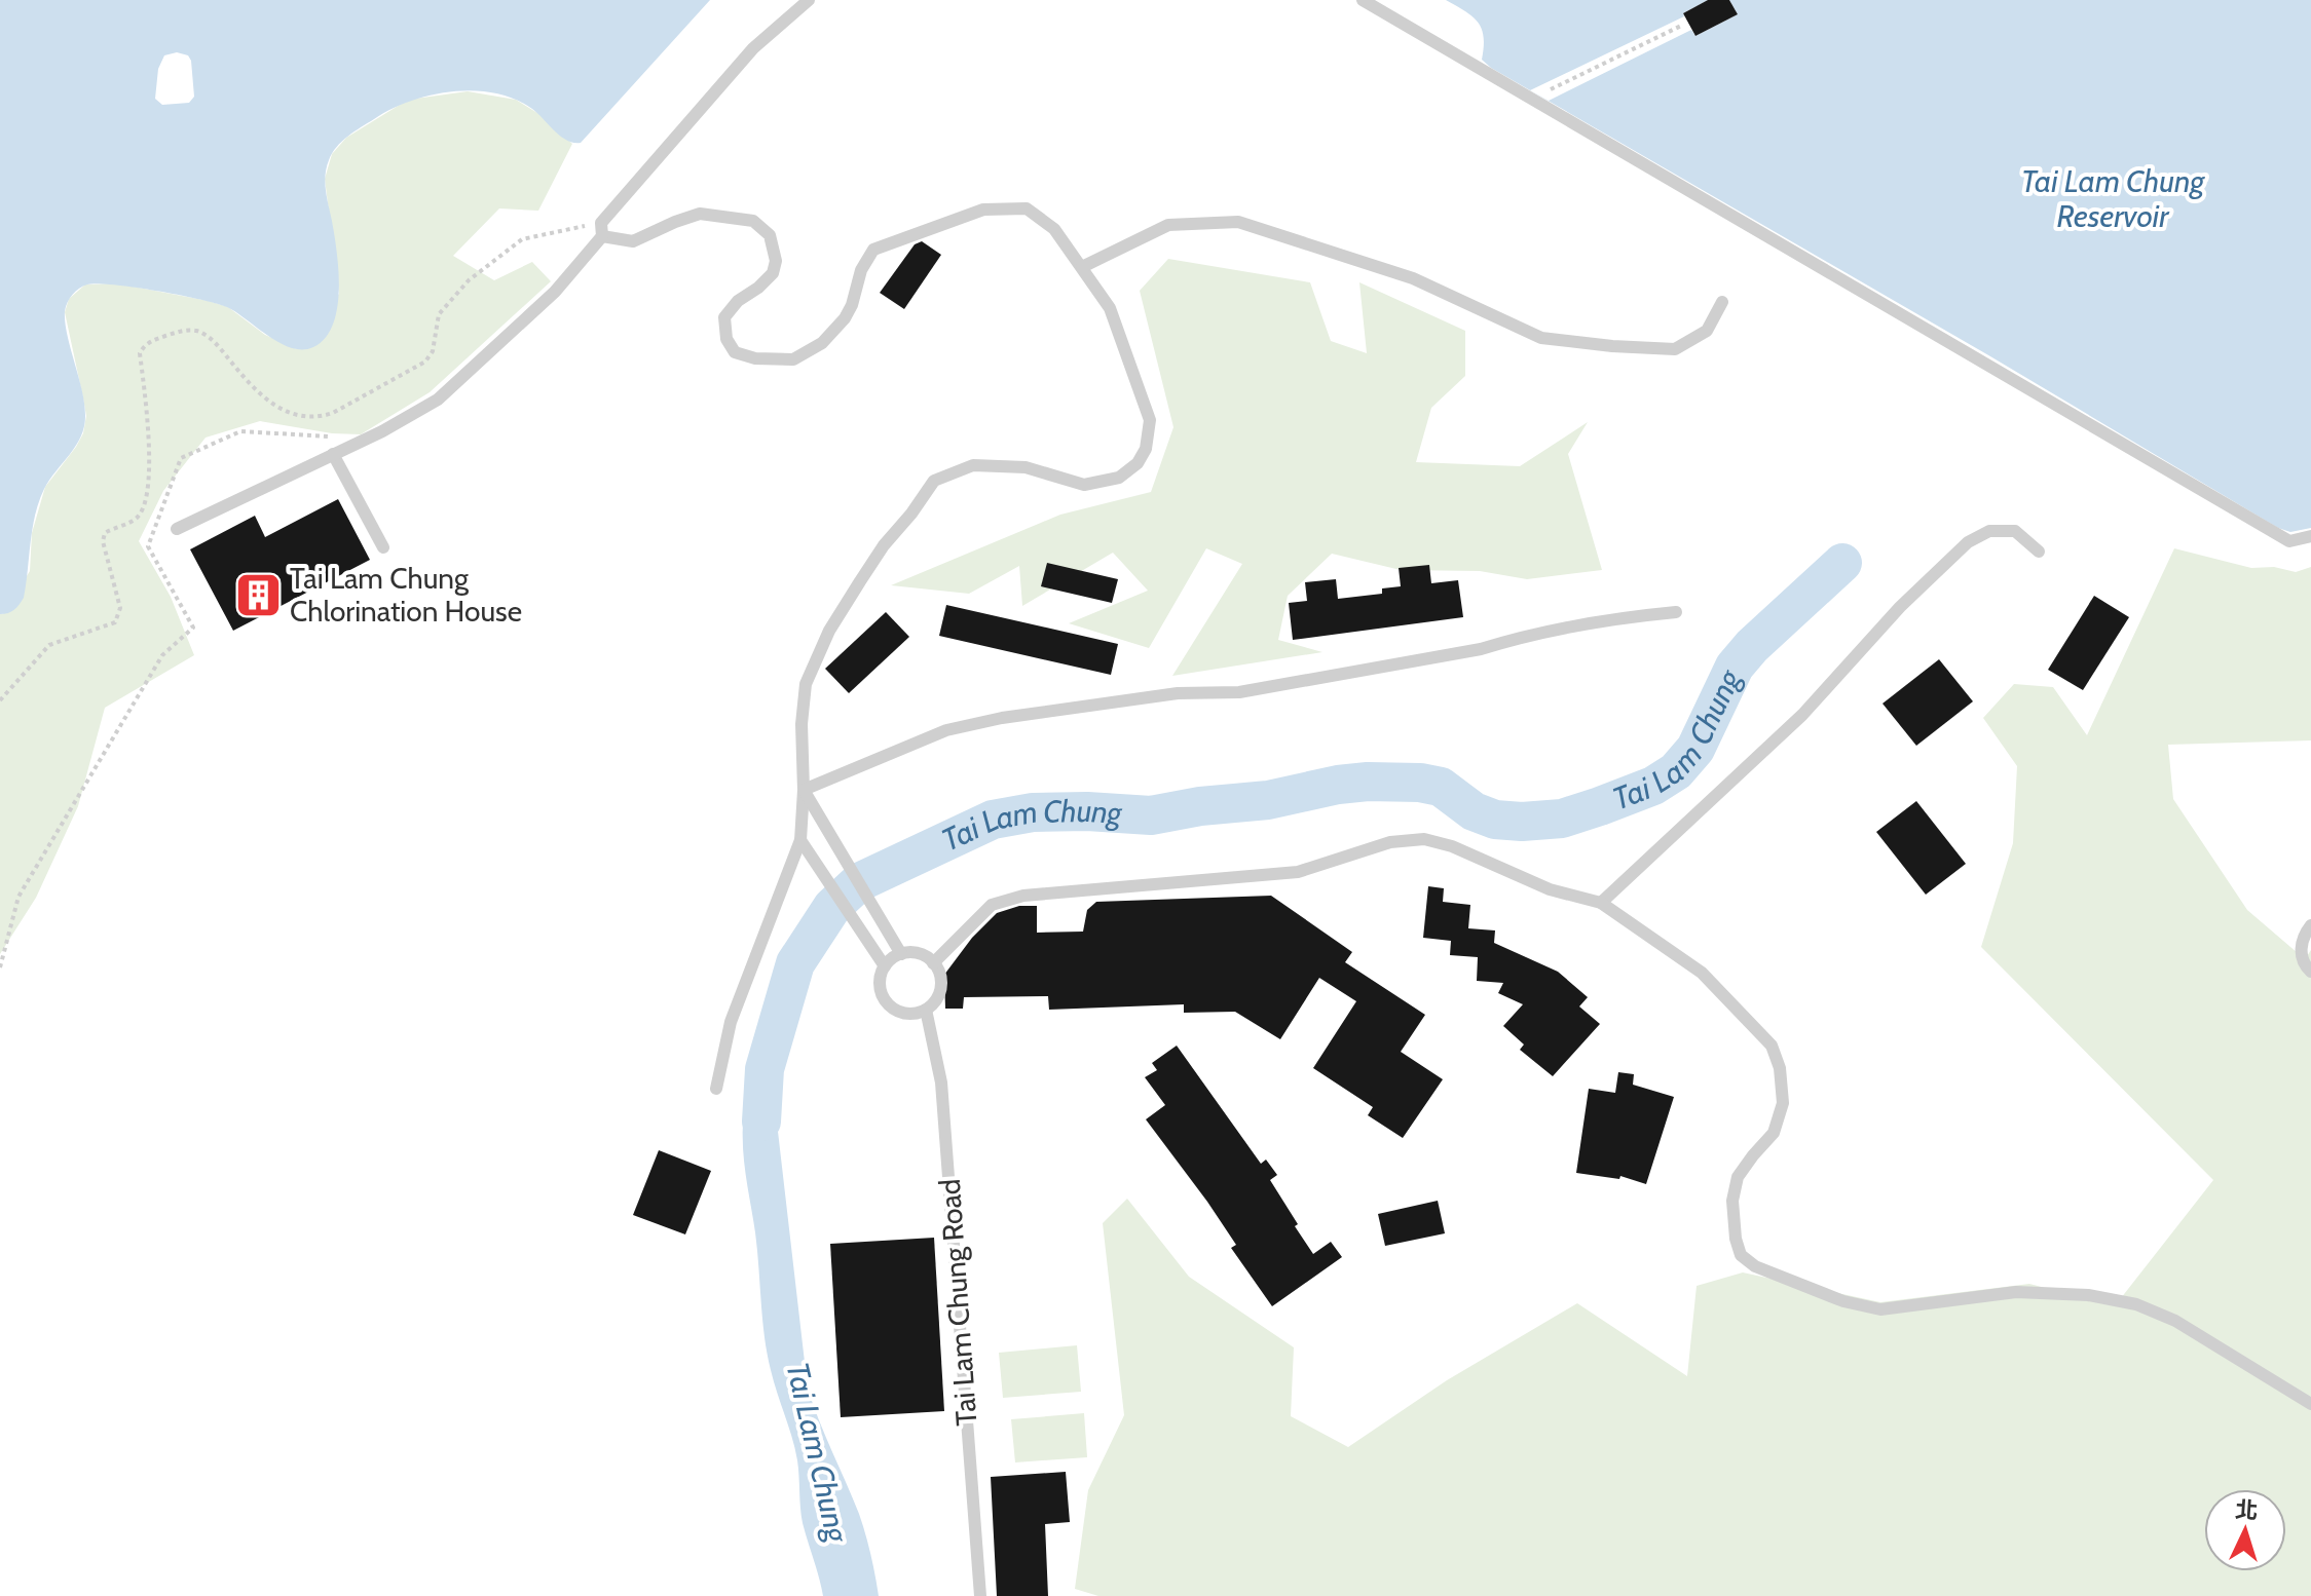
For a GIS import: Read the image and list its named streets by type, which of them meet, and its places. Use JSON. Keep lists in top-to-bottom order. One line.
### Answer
{"streets":{"lane":["Tai Lam Chung Road"]},"water":["Tai Lam Chung Reservoir","Tai Lam Chung"],"places":{"building":["Tai Lam Chung Chlorination House"]},"north":"top"}
